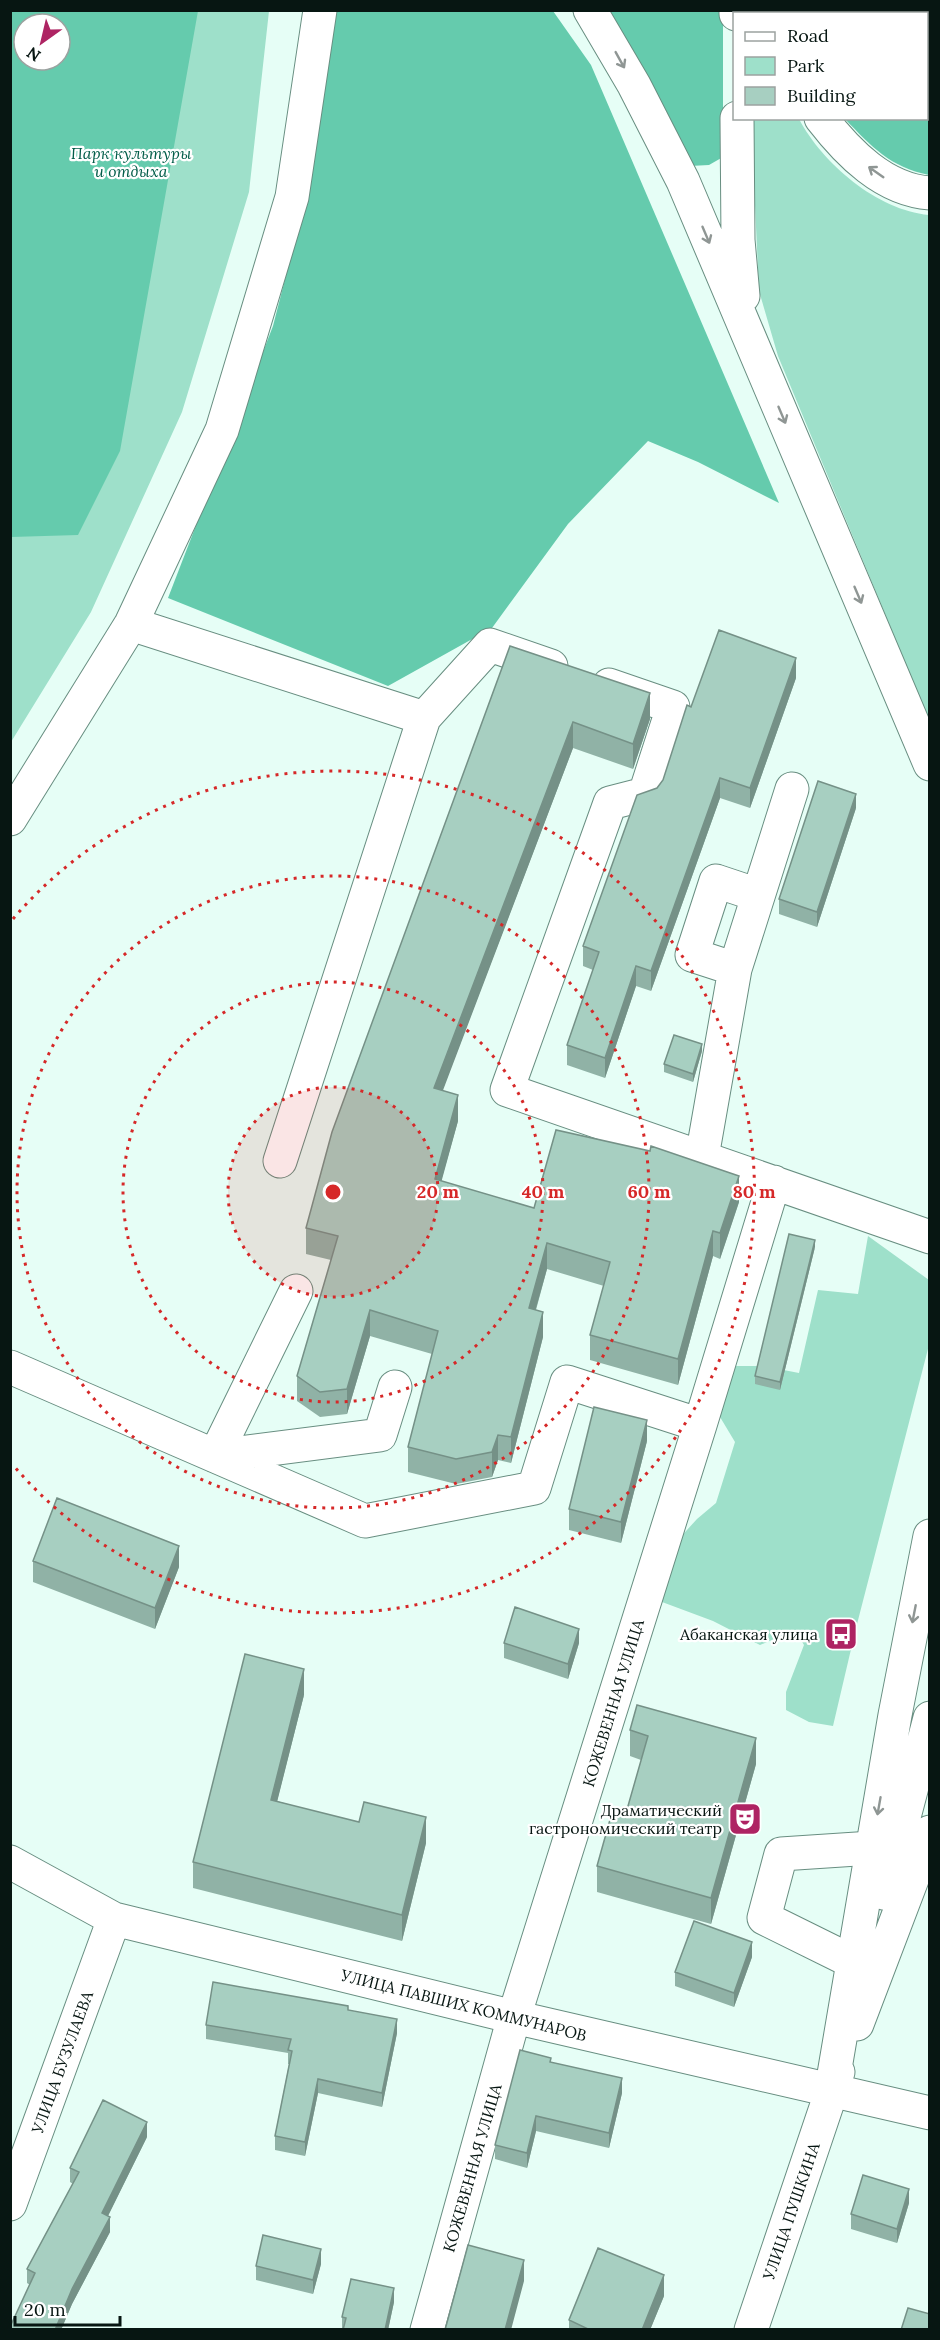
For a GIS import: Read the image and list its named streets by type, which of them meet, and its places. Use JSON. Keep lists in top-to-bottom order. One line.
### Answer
{"streets":{"main road":["КОЖЕВЕННАЯ УЛИЦА","УЛИЦА ПАВШИХ КОММУНАРОВ","УЛИЦА БУЗУЛАЕВА","УЛИЦА ПУШКИНА"]},"crossings":[["КОЖЕВЕННАЯ УЛИЦА","УЛИЦА ПАВШИХ КОММУНАРОВ"],["УЛИЦА ПАВШИХ КОММУНАРОВ","УЛИЦА БУЗУЛАЕВА"],["УЛИЦА ПАВШИХ КОММУНАРОВ","УЛИЦА ПУШКИНА"]],"parks":["Парк культуры и отдыха"],"places":{"bus stop":["Абаканская улица"],"theatre":["Драматический гастрономический театр"]},"legend":["Road","Park","Building"],"scale_bar":"20 m","north":"bottom left","rings":["20 m","40 m","60 m","80 m"]}
